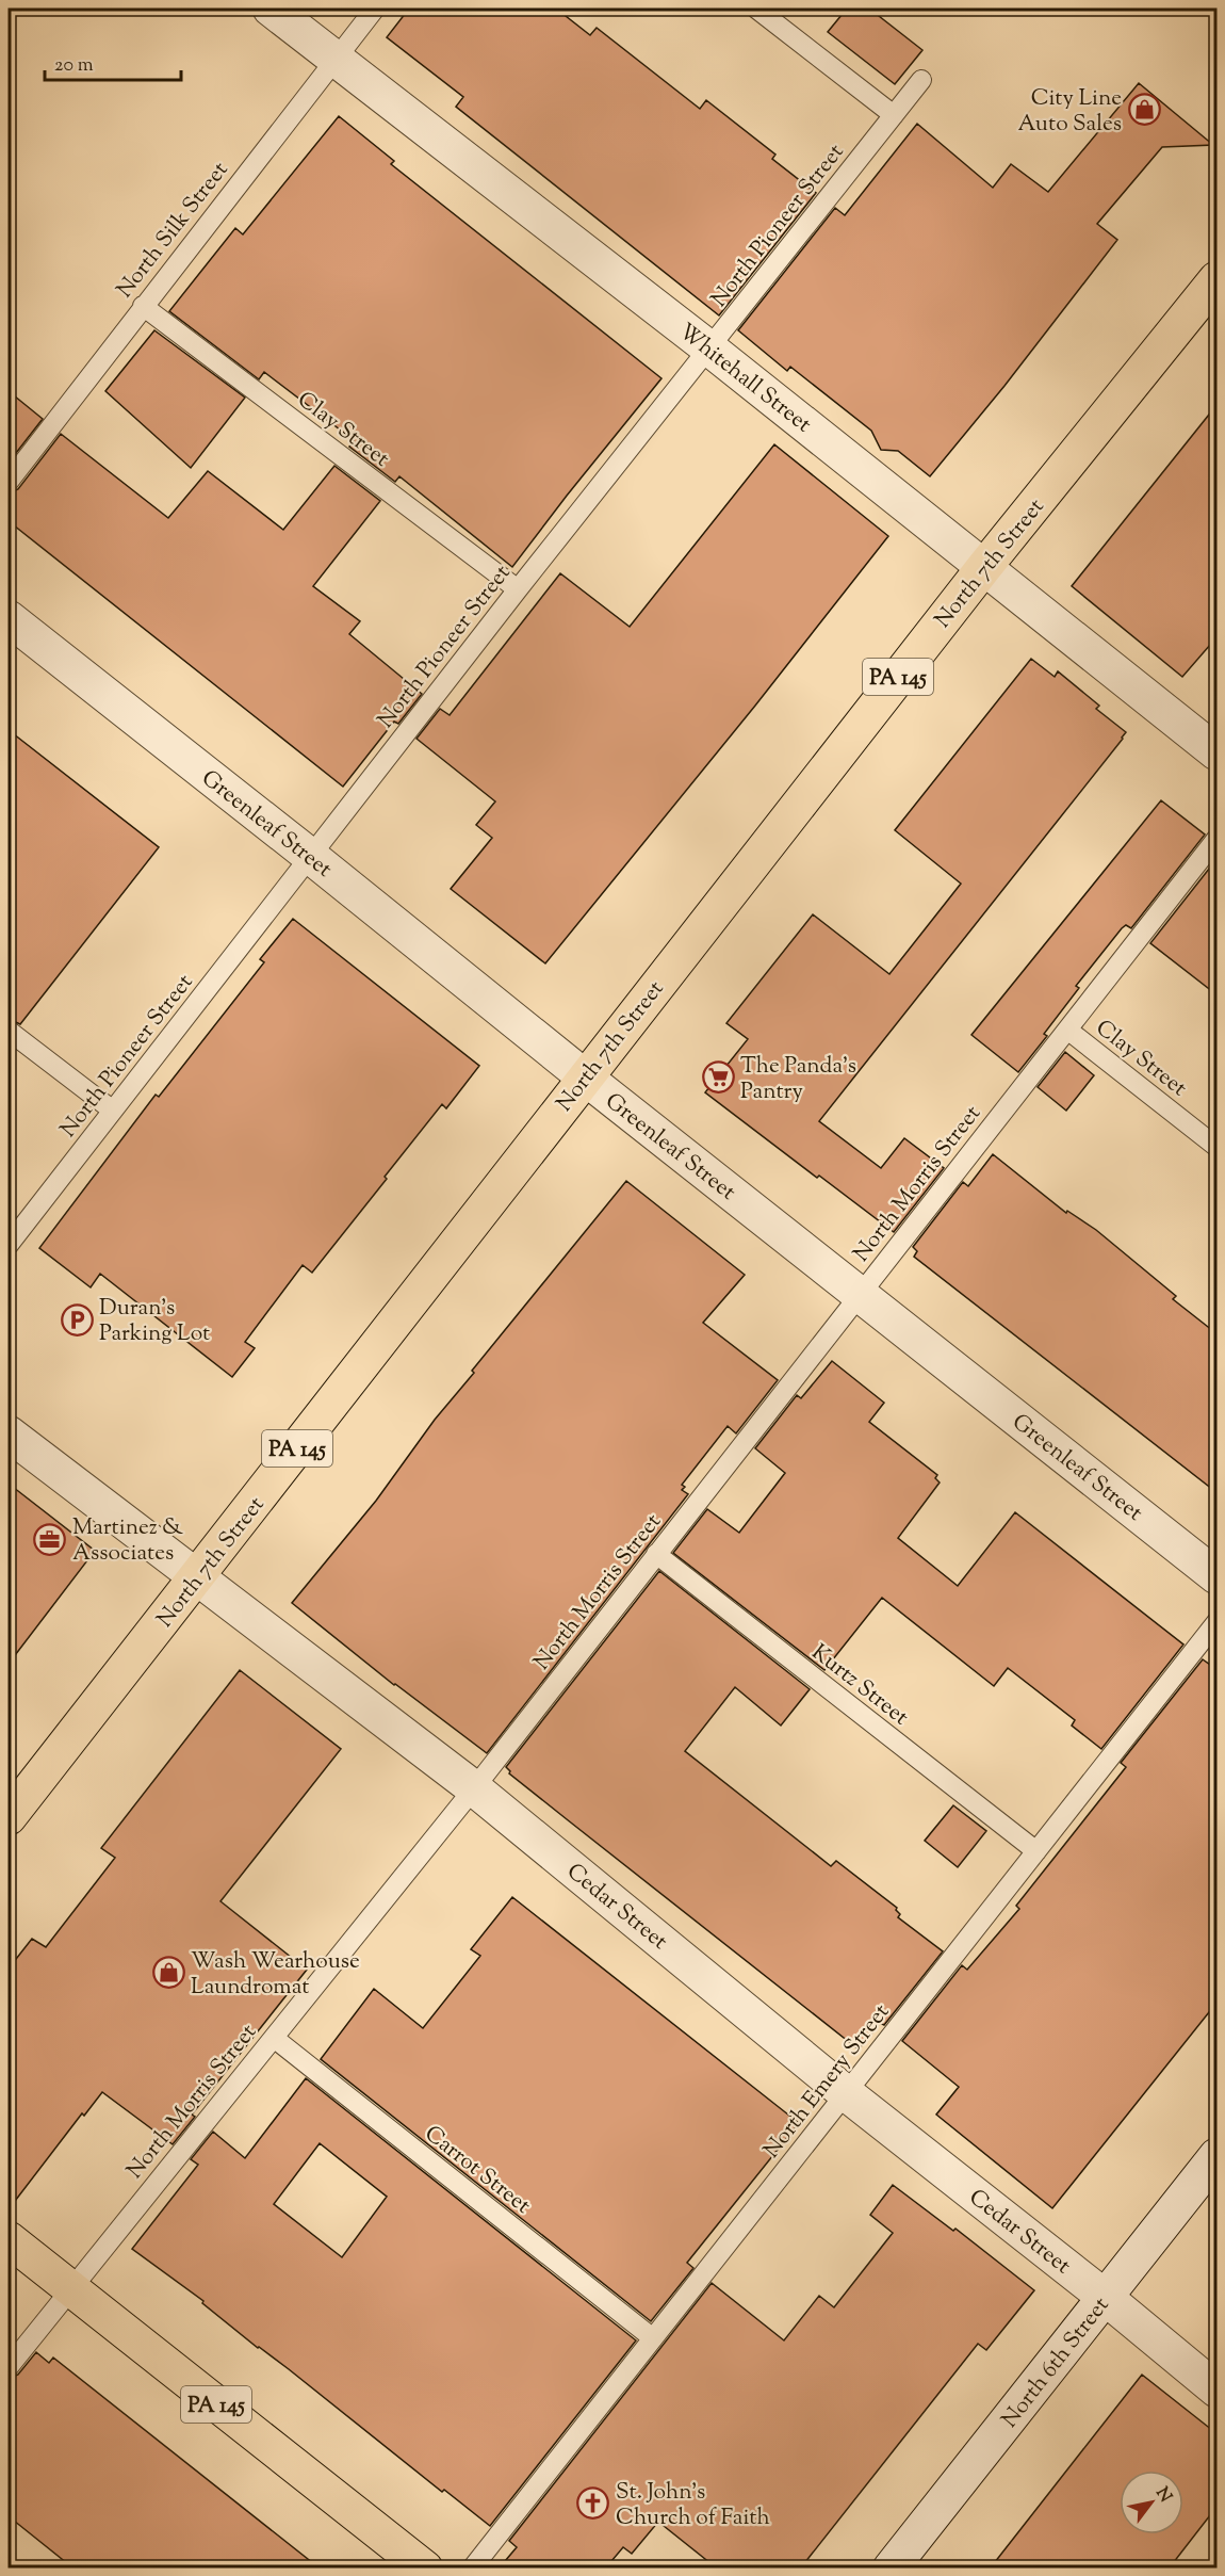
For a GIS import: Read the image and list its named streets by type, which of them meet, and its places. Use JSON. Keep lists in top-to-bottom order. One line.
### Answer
{"streets":{"main road":["North 7th Street","PA 145"],"street":["Whitehall Street","Greenleaf Street","Cedar Street","North 6th Street"],"lane":["North Pioneer Street","North Silk Street","Clay Street","North Morris Street","Kurtz Street","North Emery Street","Carrot Street"]},"crossings":[["North Pioneer Street","Whitehall Street"],["North Pioneer Street","Clay Street"],["North Pioneer Street","Greenleaf Street"],["North Silk Street","Whitehall Street"],["North Silk Street","Clay Street"],["Whitehall Street","North 7th Street"],["Clay Street","North Morris Street"],["North 7th Street","Greenleaf Street"],["North 7th Street","Cedar Street"],["PA 145","North Morris Street"],["Greenleaf Street","North Morris Street"],["North Morris Street","Kurtz Street"],["North Morris Street","Cedar Street"],["North Morris Street","Carrot Street"],["Kurtz Street","North Emery Street"],["Cedar Street","North Emery Street"],["Cedar Street","North 6th Street"],["North Emery Street","Carrot Street"]],"places":{"shop":["City Line Auto Sales","Wash Wearhouse Laundromat"],"supermarket":["The Panda's Pantry"],"parking":["Duran's Parking Lot"],"office":["Martinez & Associates"],"church":["St. John's Church of Faith"]},"scale_bar":"20 m","north":"top right"}
